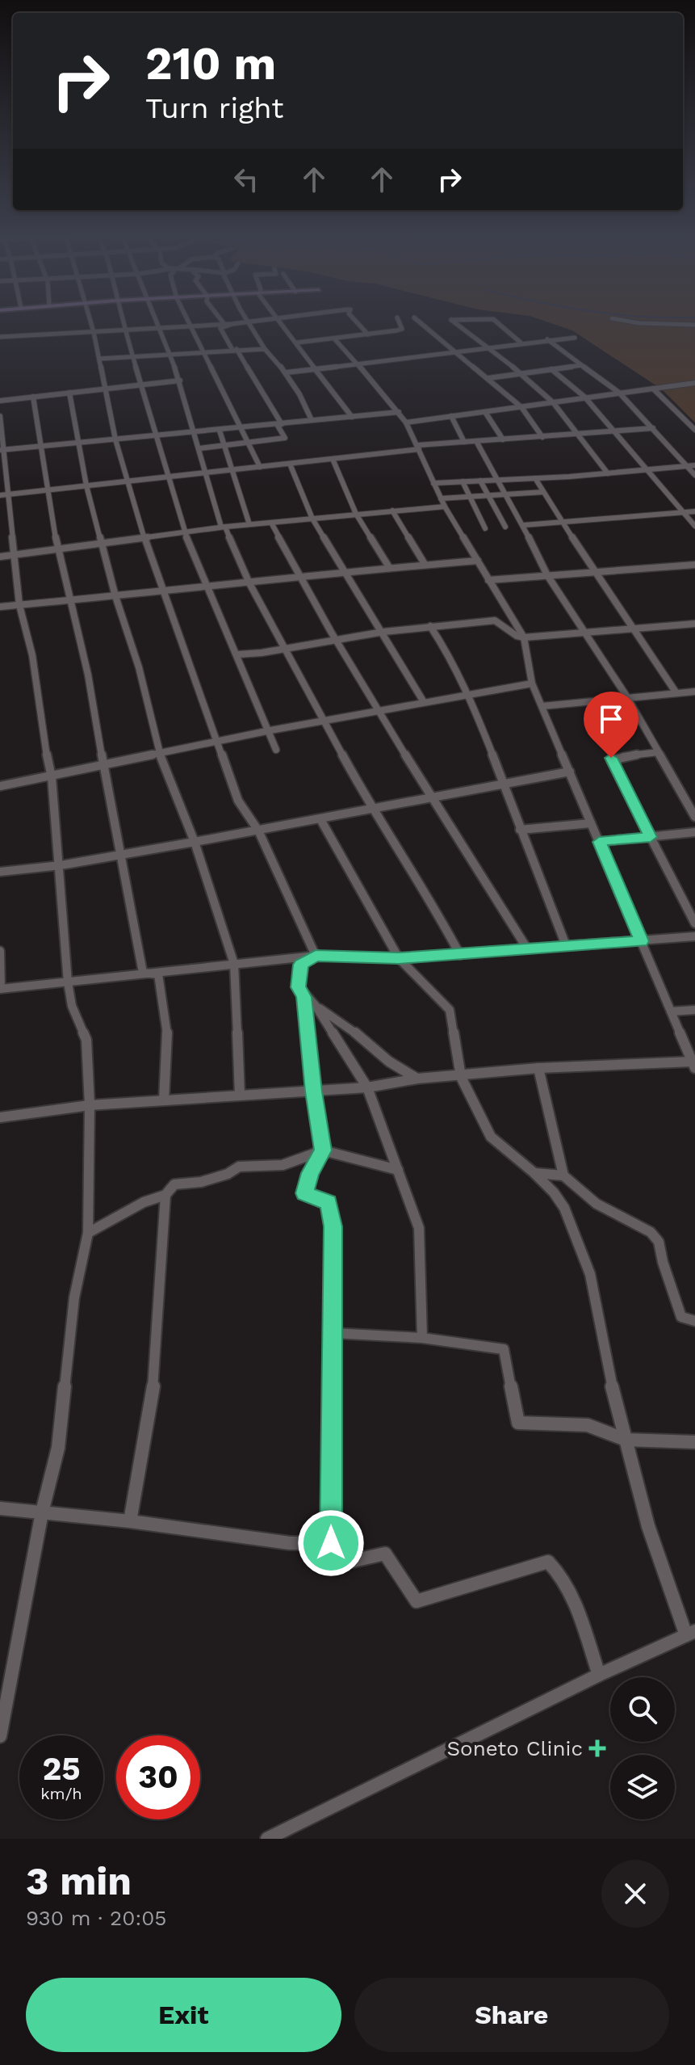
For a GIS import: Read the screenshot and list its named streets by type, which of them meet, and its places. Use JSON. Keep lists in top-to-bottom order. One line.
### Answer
{"places":{"health":["Soneto Clinic"]},"page":{"turn":["210 m","Turn right"],"speed":"25 km/h","limit":"30","heading":["3 min","930 m · 20:05"],"buttons":["Exit","Share"]}}
